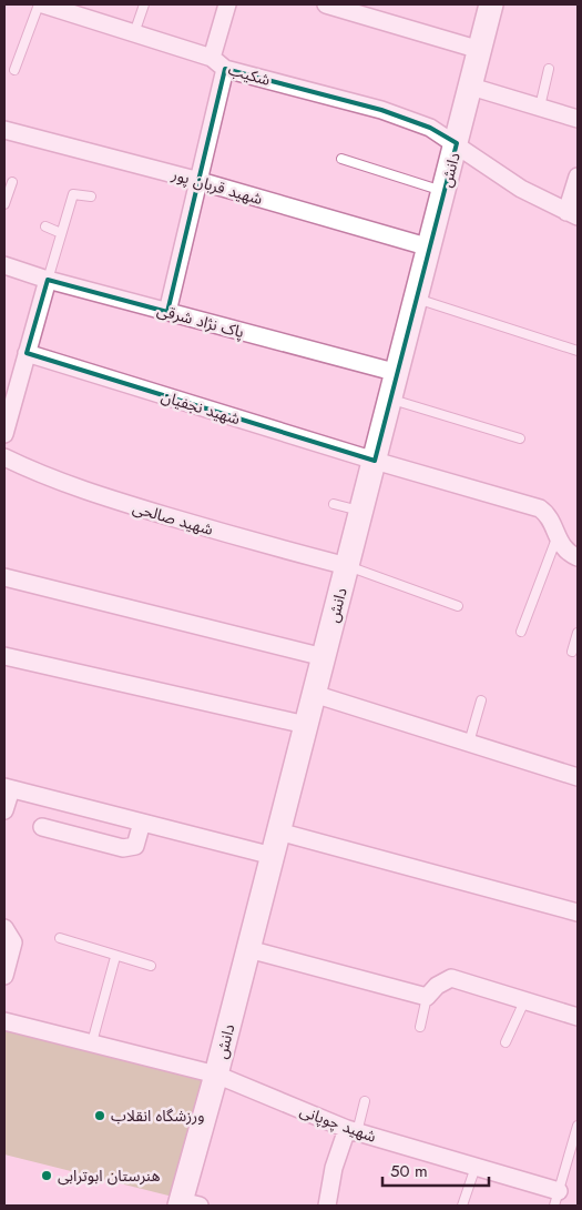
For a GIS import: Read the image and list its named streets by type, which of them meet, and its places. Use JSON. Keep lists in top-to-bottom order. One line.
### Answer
{"streets":{"street":["شکیب","دانش","شهید قربان پور","پاک نژاد شرقی","شهید نجفیان","شهید صالحی","شهید چوپانی"]},"crossings":[["شکیب","دانش"],["دانش","شهید قربان پور"],["دانش","پاک نژاد شرقی"],["دانش","شهید نجفیان"],["دانش","شهید صالحی"],["دانش","شهید چوپانی"]],"places":["ورزشگاه انقلاب","هنرستان ابوترابی"],"scale_bar":"50 m"}
